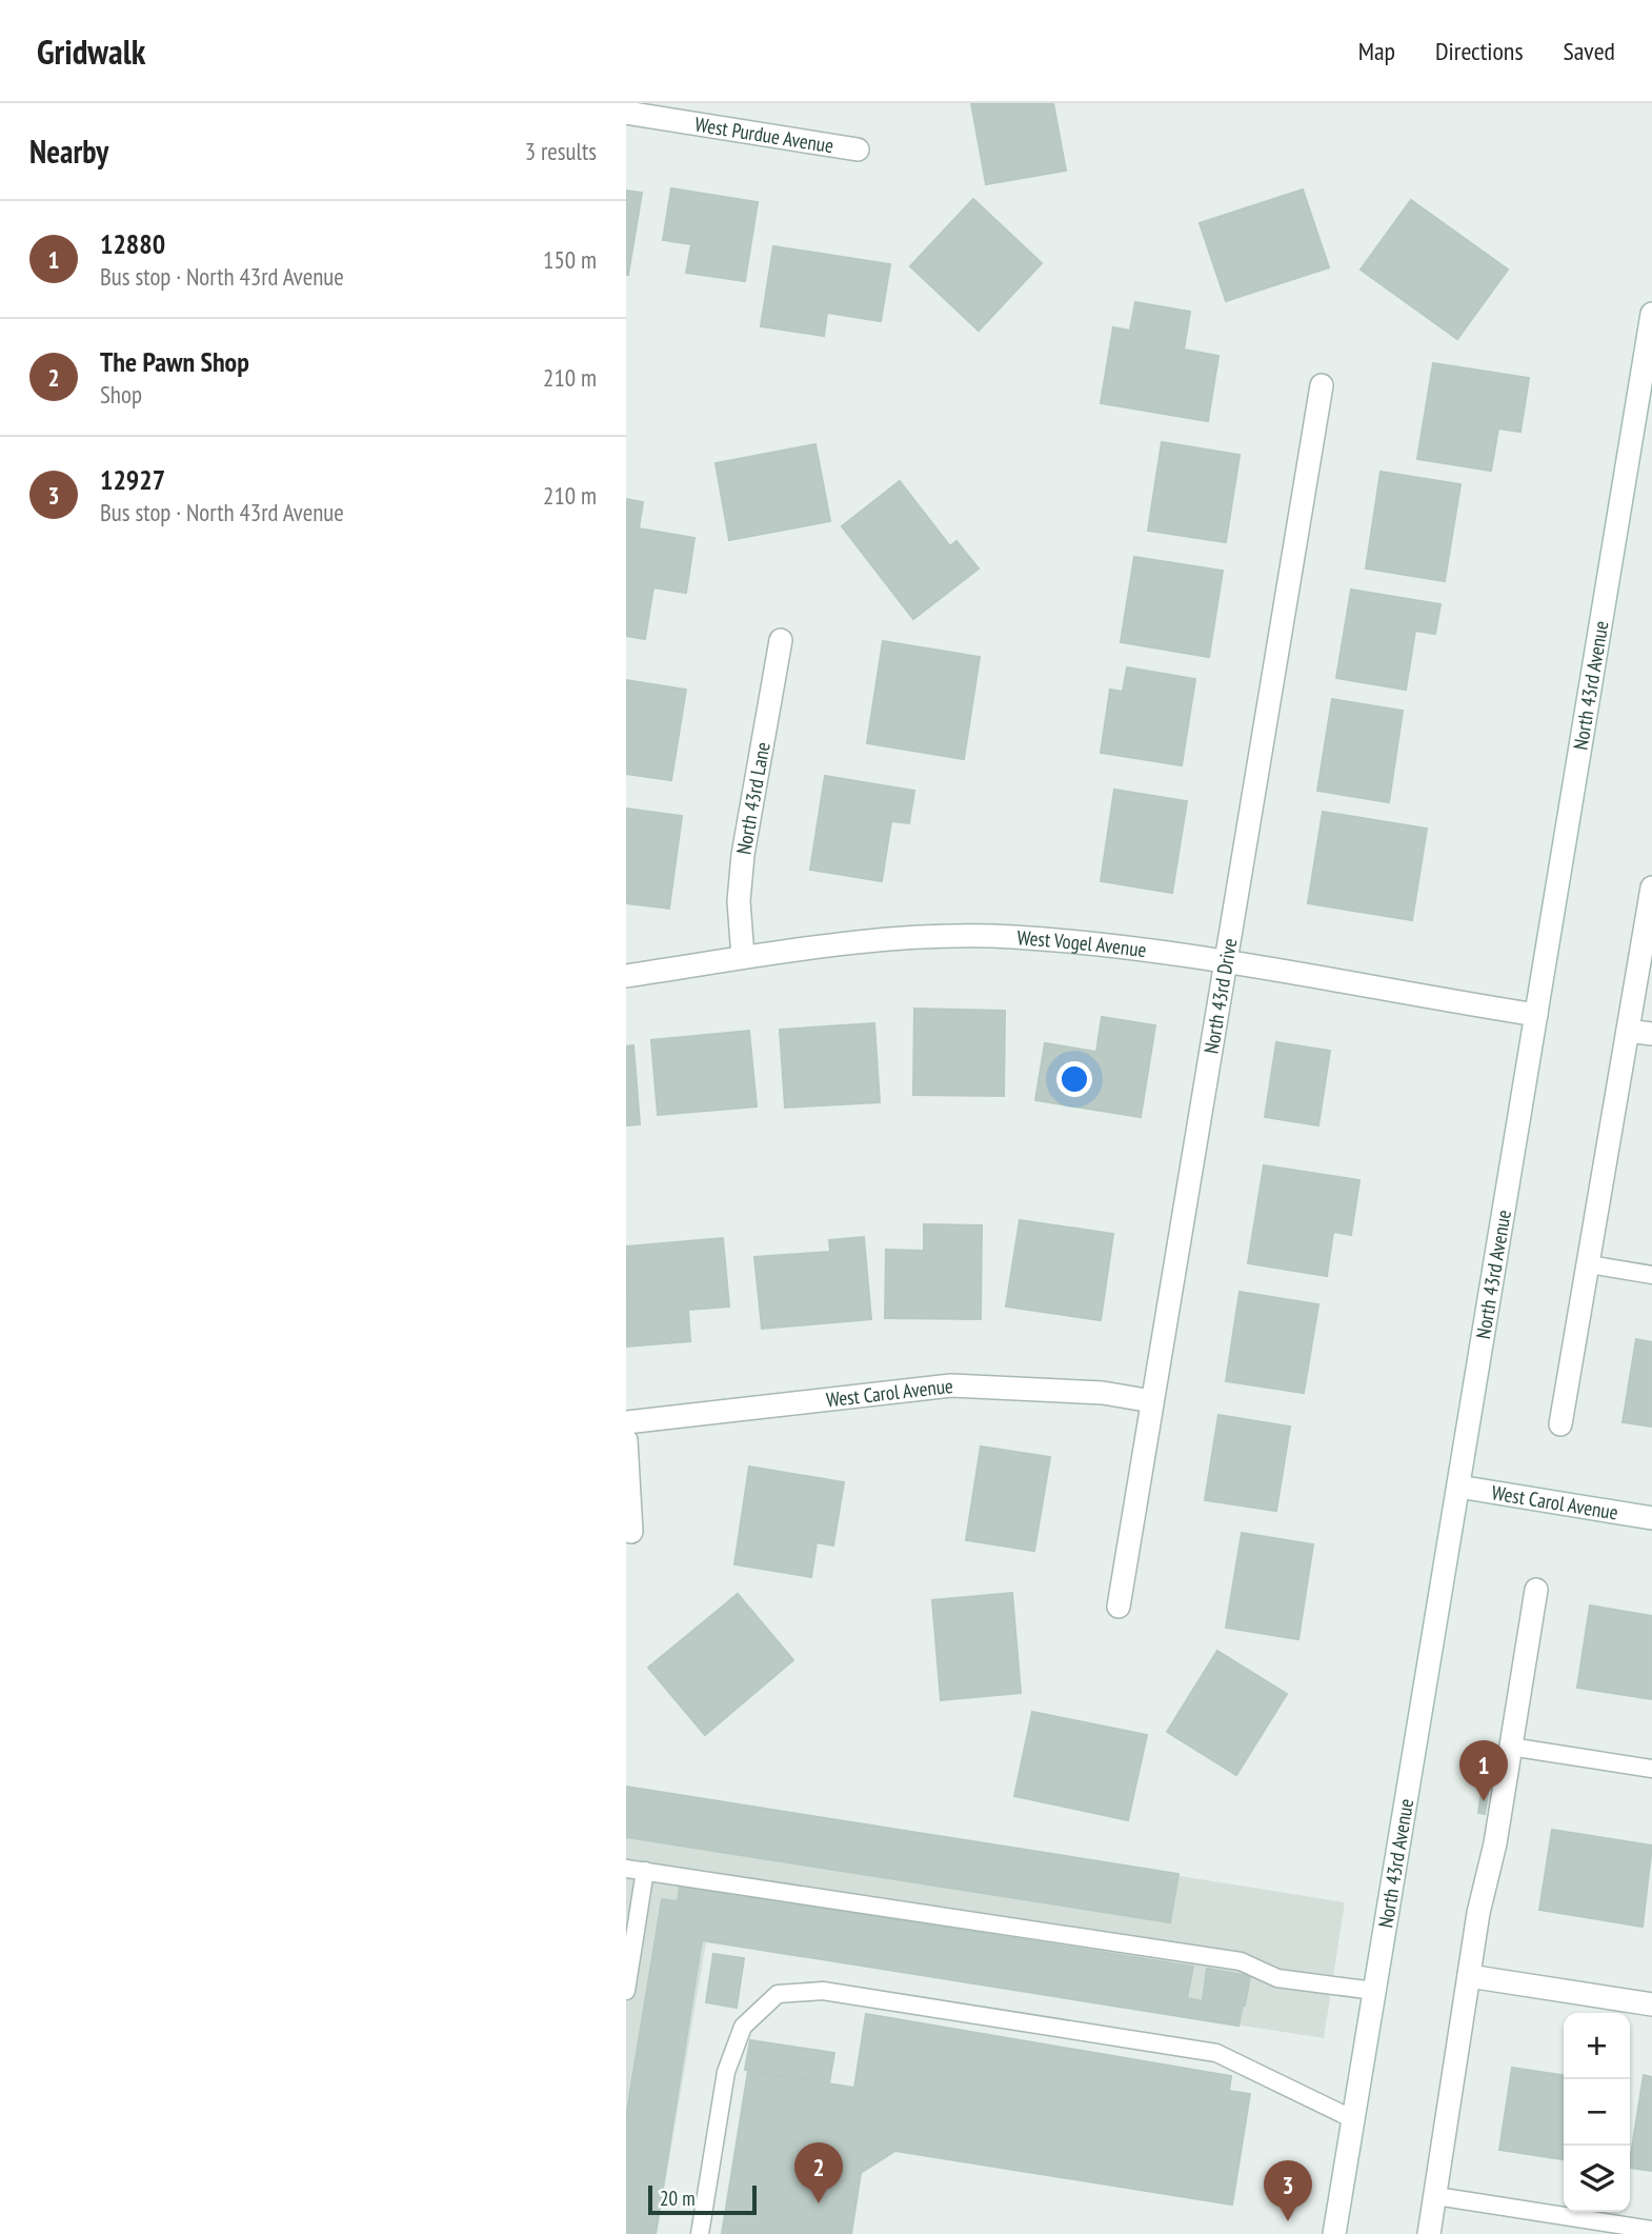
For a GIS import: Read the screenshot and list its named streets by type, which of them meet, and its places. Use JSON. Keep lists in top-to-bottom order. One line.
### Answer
{"streets":{"street":["West Purdue Avenue","North 43rd Avenue","North 43rd Lane","West Vogel Avenue","North 43rd Drive","West Carol Avenue"]},"crossings":[["North 43rd Avenue","West Vogel Avenue"],["North 43rd Avenue","West Carol Avenue"],["North 43rd Lane","West Vogel Avenue"],["West Vogel Avenue","North 43rd Drive"],["North 43rd Drive","West Carol Avenue"]],"scale_bar":"20 m","page":{"header":"Gridwalk","nav":["Map","Directions","Saved"],"heading":["Nearby","3 results"],"list":[{"mark":"1","name":"12880","note":"Bus stop · North 43rd Avenue","value":"150 m"},{"mark":"2","name":"The Pawn Shop","note":"Shop","value":"210 m"},{"mark":"3","name":"12927","note":"Bus stop · North 43rd Avenue","value":"210 m"}],"pins":["1","2","3"],"map_buttons":["+","−"],"scale":"20 m"}}
